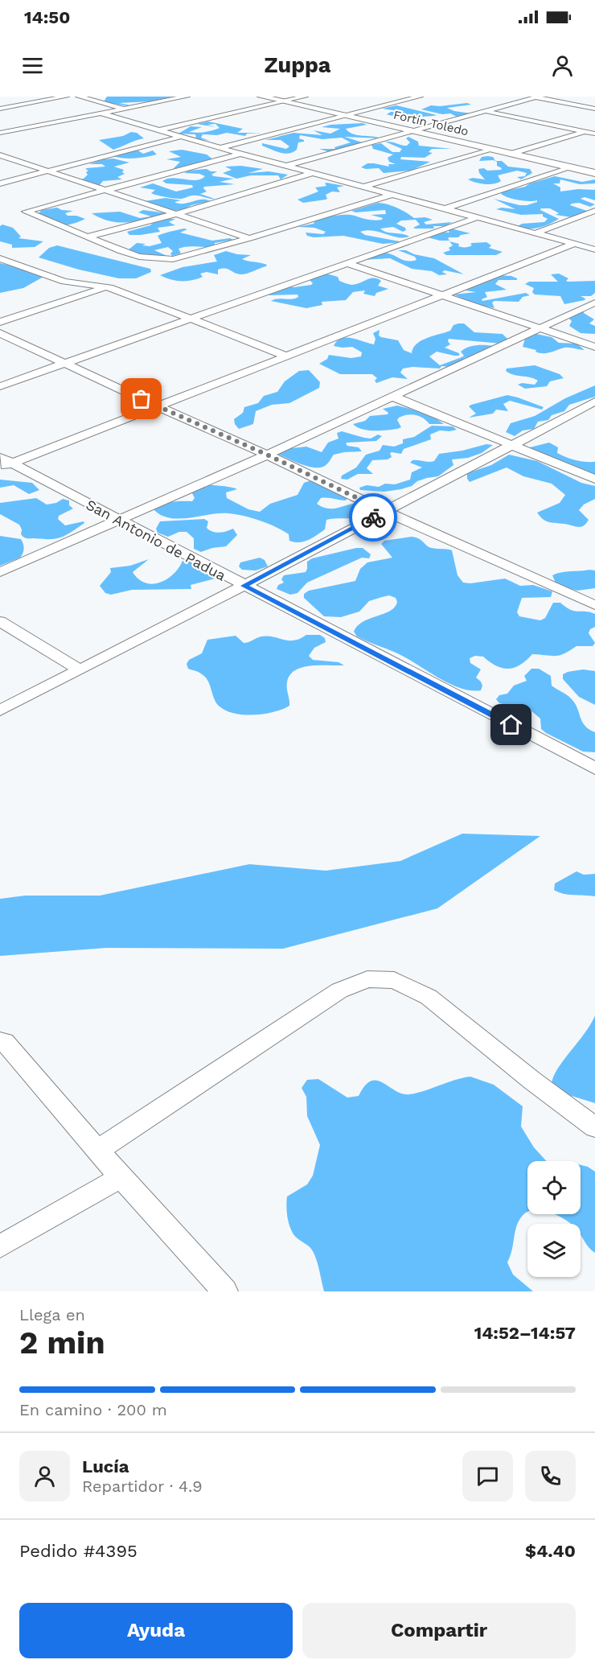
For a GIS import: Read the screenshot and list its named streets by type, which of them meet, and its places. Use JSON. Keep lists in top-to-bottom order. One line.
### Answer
{"streets":{"street":["Fortín Toledo","San Antonio de Padua"]},"page":{"status":"14:50","header":"Zuppa","heading":["2 min","Llega en","14:52–14:57"],"panel":["Lucía","Repartidor · 4.9","Pedido #4395","$4.40"],"bar":"En camino · 200 m","buttons":["Ayuda","Compartir"]}}
